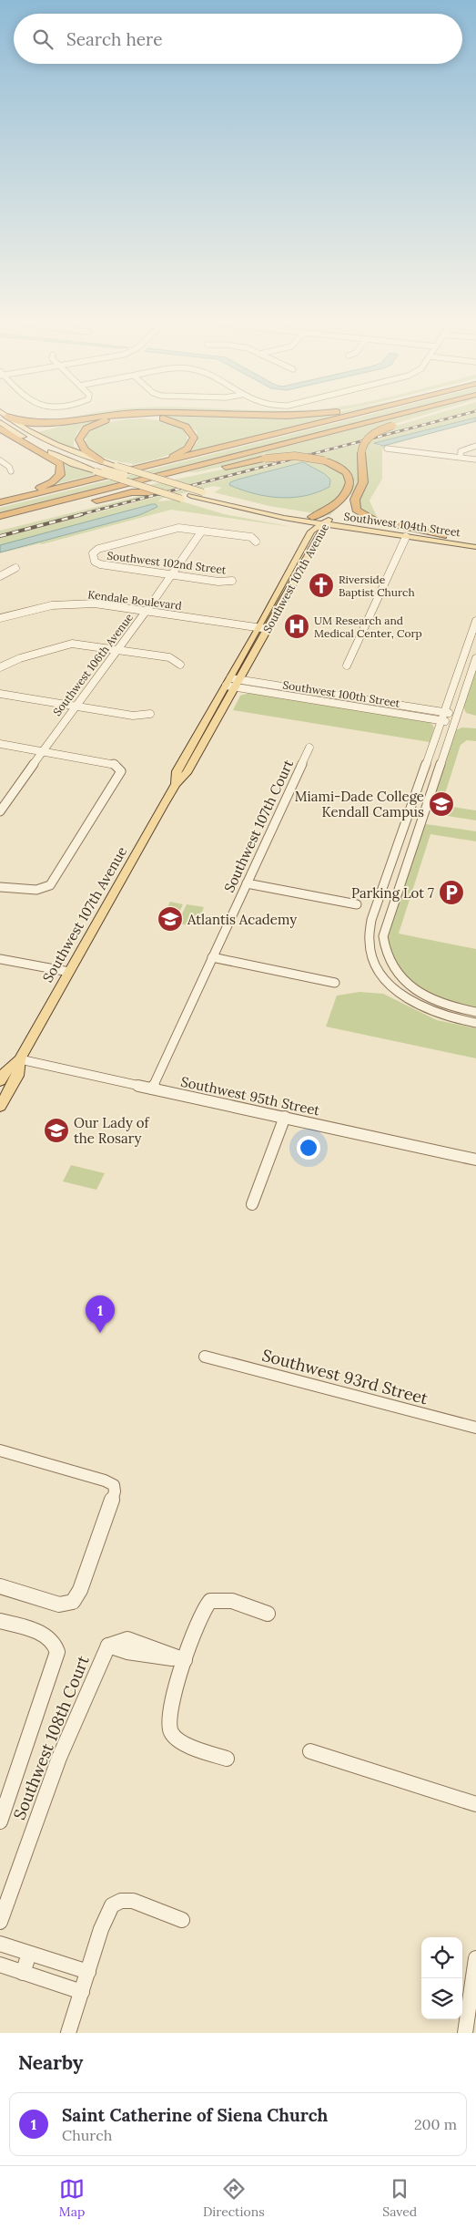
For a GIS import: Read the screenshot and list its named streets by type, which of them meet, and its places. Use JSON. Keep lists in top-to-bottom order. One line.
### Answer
{"streets":{"main road":["Southwest 104th Street","Southwest 107th Avenue"],"street":["Southwest 102nd Street","Kendale Boulevard","Southwest 106th Avenue","Southwest 100th Street","Southwest 107th Court","Southwest 95th Street","Southwest 93rd Street","Southwest 108th Court"]},"crossings":[["Southwest 104th Street","Southwest 107th Avenue"],["Southwest 102nd Street","Southwest 106th Avenue"],["Southwest 107th Avenue","Kendale Boulevard"],["Southwest 107th Avenue","Southwest 100th Street"],["Southwest 107th Avenue","Southwest 95th Street"],["Kendale Boulevard","Southwest 106th Avenue"],["Southwest 107th Court","Southwest 95th Street"]],"places":{"church":["Riverside Baptist Church"],"hospital":["UM Research and Medical Center, Corp"],"school or university":["Miami-Dade College Kendall Campus","Atlantis Academy","Our Lady of the Rosary"],"parking":["Parking Lot 7"]},"page":{"search":"Search here","pins":"1","heading":"Nearby","list":[{"mark":"1","name":"Saint Catherine of Siena Church","note":"Church","value":"200 m"}],"nav":["Map","Directions","Saved"]}}
